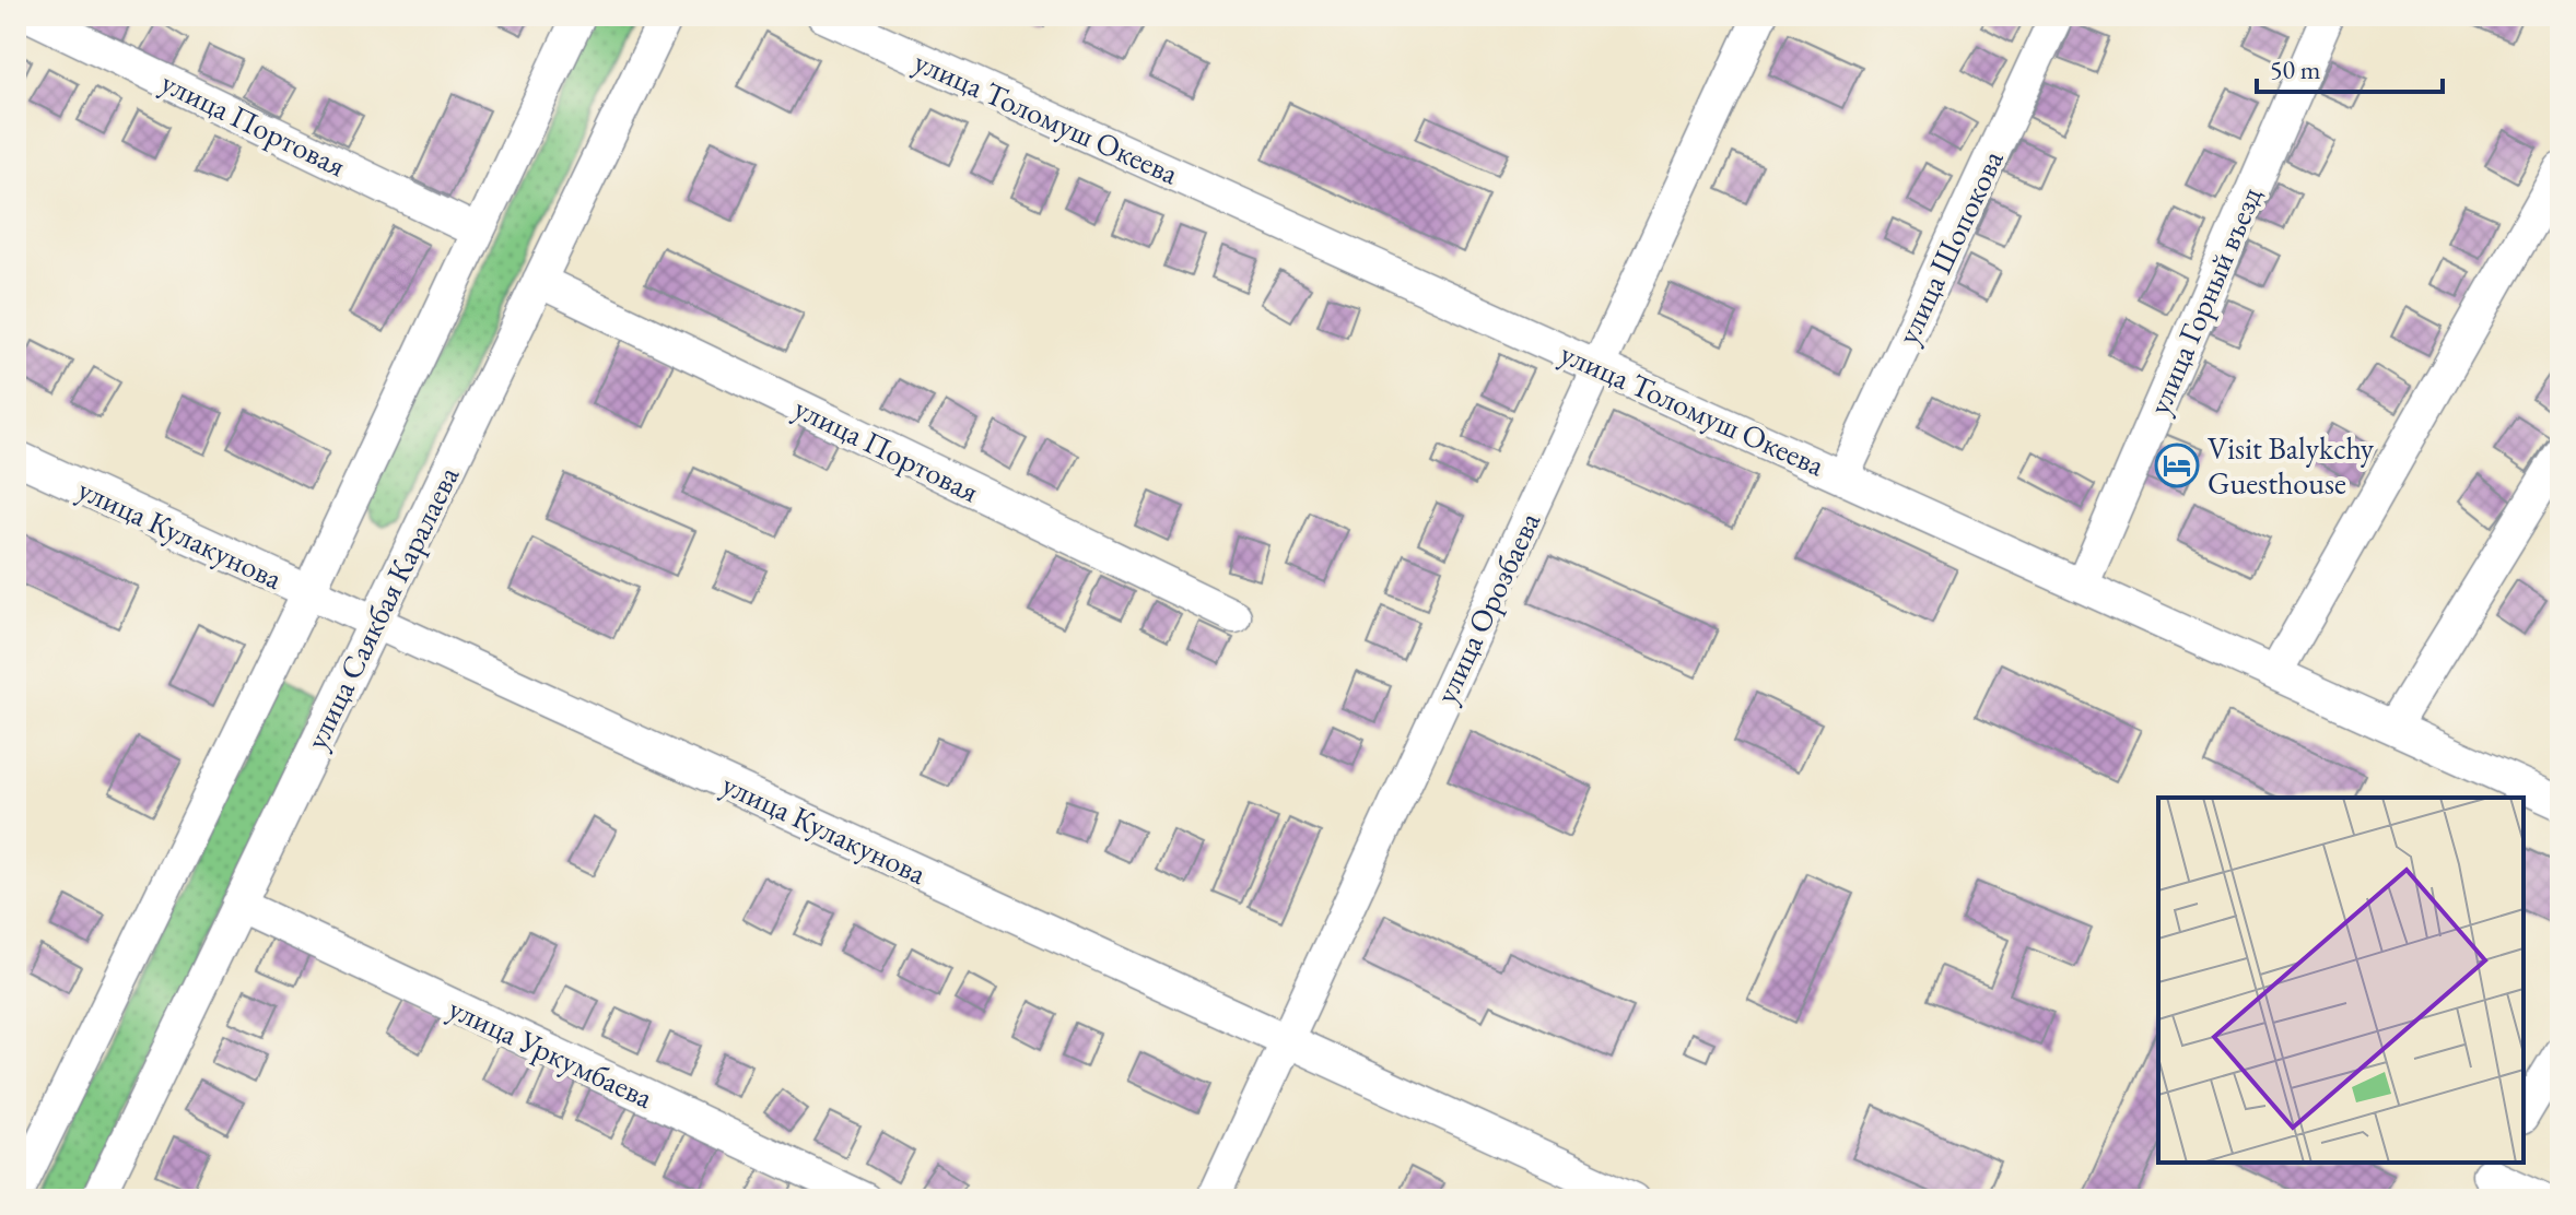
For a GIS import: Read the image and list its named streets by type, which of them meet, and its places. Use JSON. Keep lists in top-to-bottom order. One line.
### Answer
{"streets":{"street":["улица Толомуш Океева","улица Портовая","улица Шопокова","улица Горный въезд","улица Кулакунова","улица Саякбая Каралаева","улица Орозбаева","улица Уркумбаева"]},"crossings":[["улица Толомуш Океева","улица Шопокова"],["улица Толомуш Океева","улица Горный въезд"],["улица Толомуш Океева","улица Орозбаева"],["улица Портовая","улица Саякбая Каралаева"],["улица Кулакунова","улица Саякбая Каралаева"],["улица Кулакунова","улица Орозбаева"],["улица Саякбая Каралаева","улица Уркумбаева"]],"places":{"hotel":["Visit Balykchy Guesthouse"]},"scale_bar":"50 m"}
